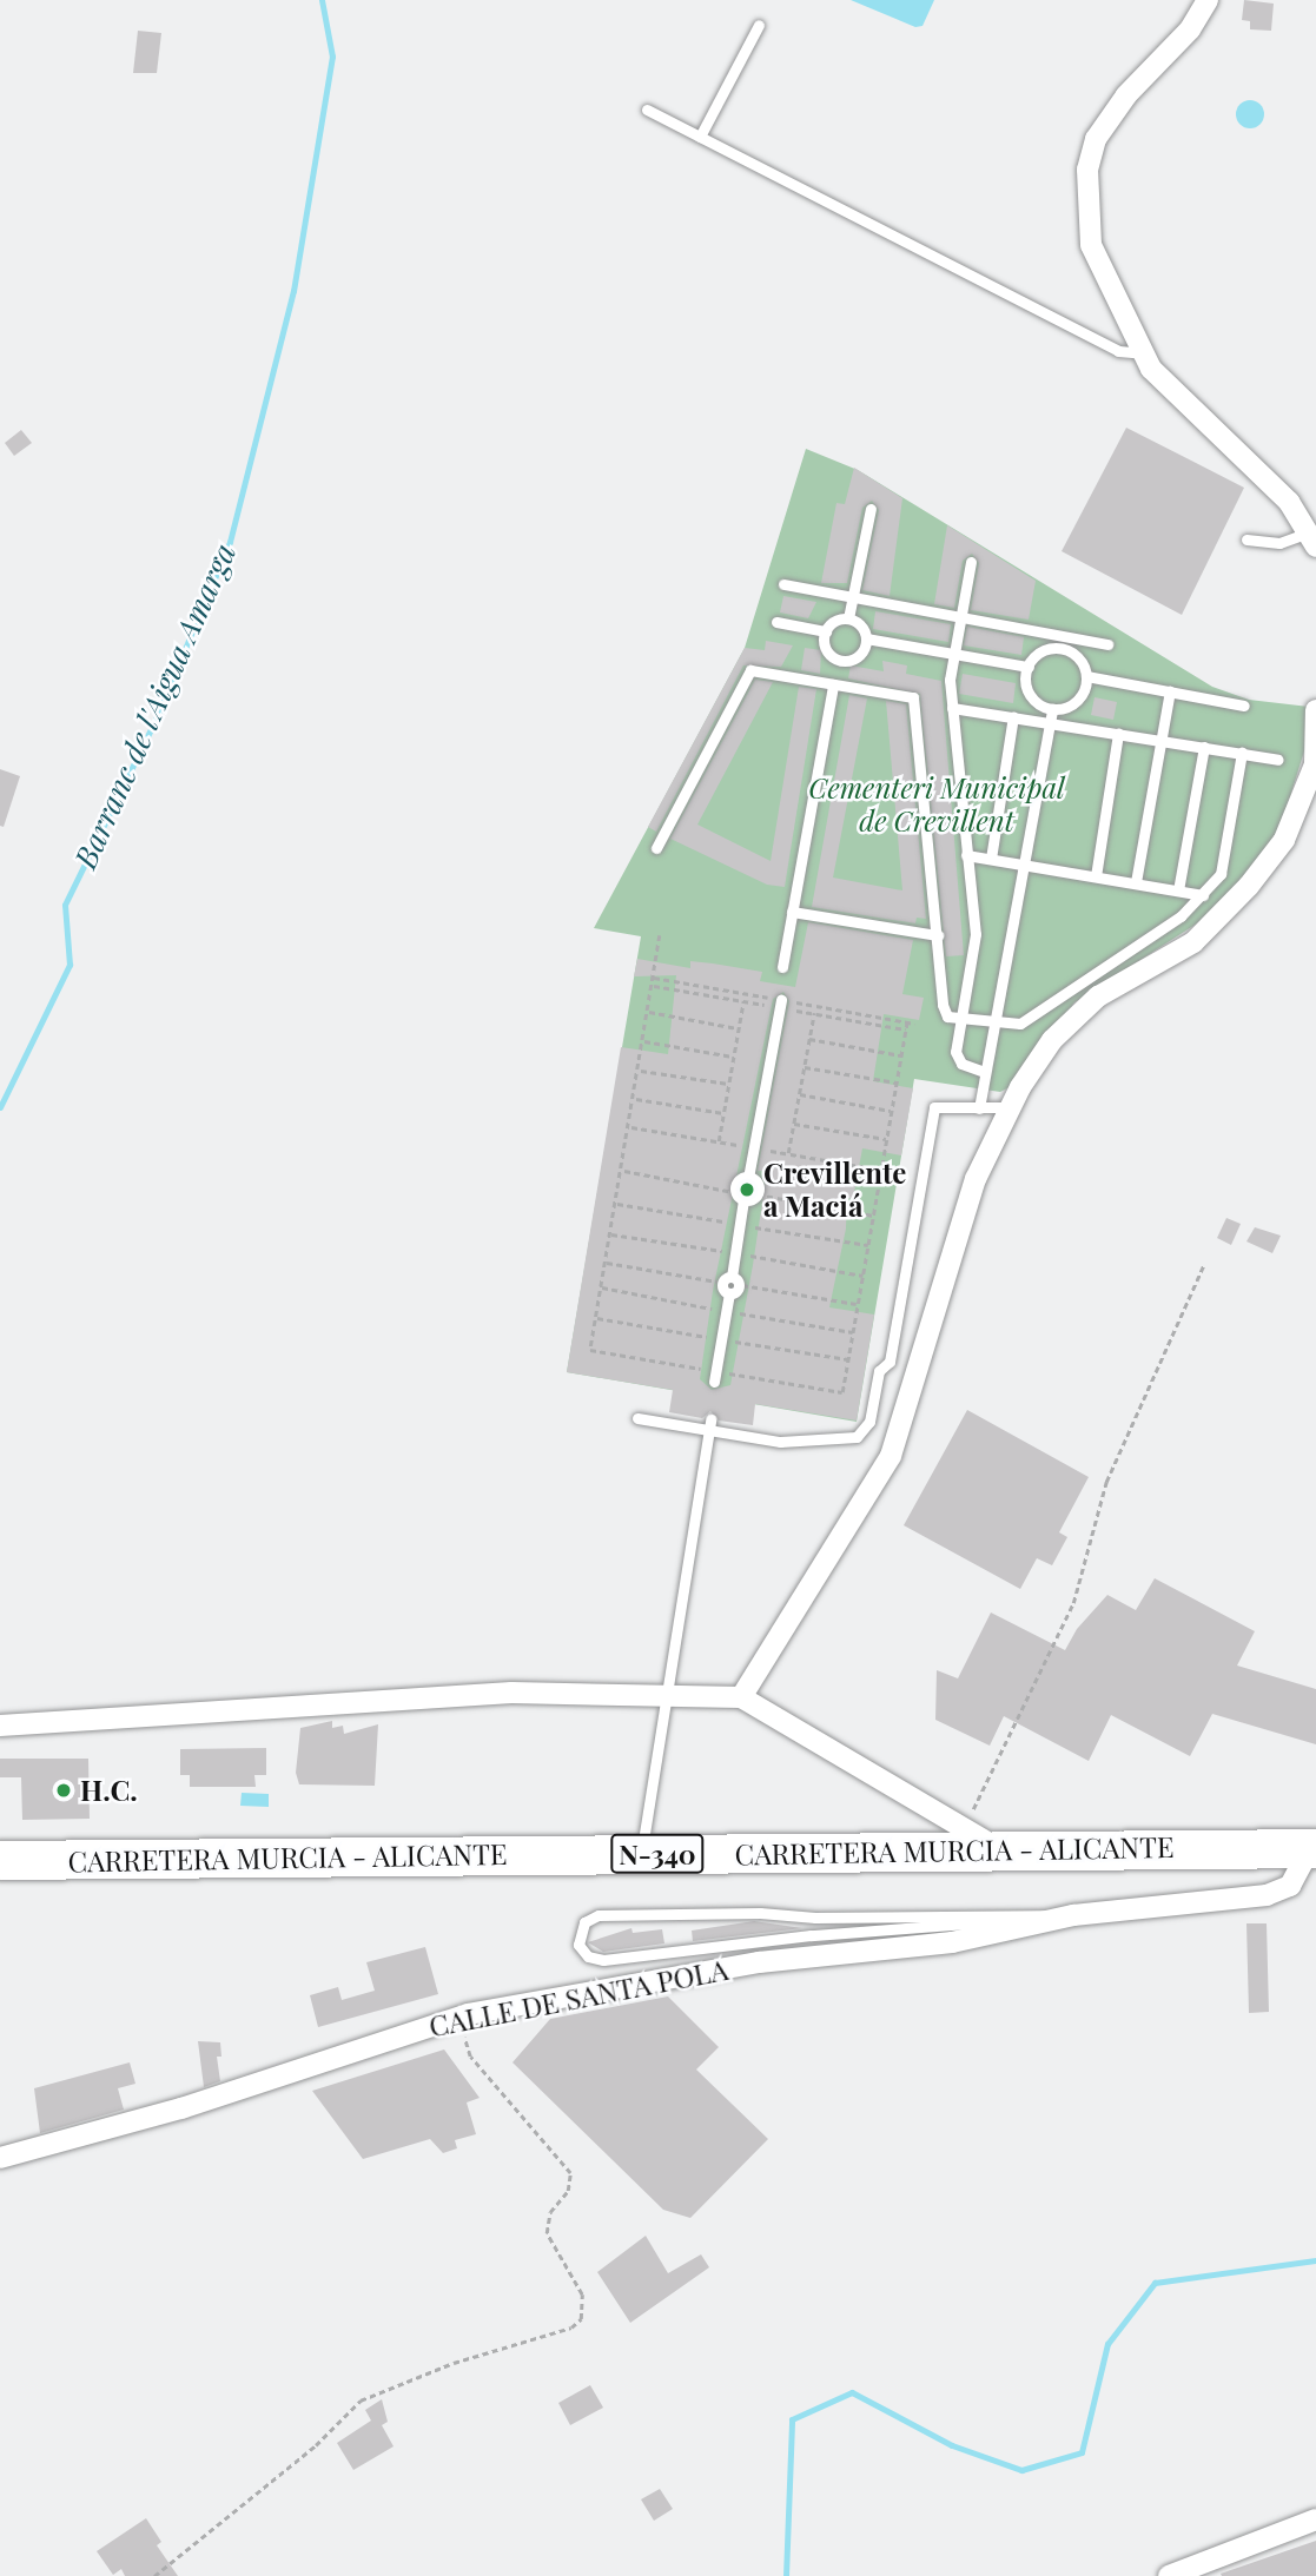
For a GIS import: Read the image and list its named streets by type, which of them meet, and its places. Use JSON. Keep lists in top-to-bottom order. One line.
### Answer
{"streets":{"highway":["CARRETERA MURCIA - ALICANTE","N-340"],"street":["CALLE DE SANTA POLA"]},"crossings":[["CARRETERA MURCIA - ALICANTE","CALLE DE SANTA POLA"]],"water":["Barranc de l'Aigua Amarga"],"parks":["Cementeri Municipal de Crevillent"],"places":["Crevillente a Maciá","H.C."]}
